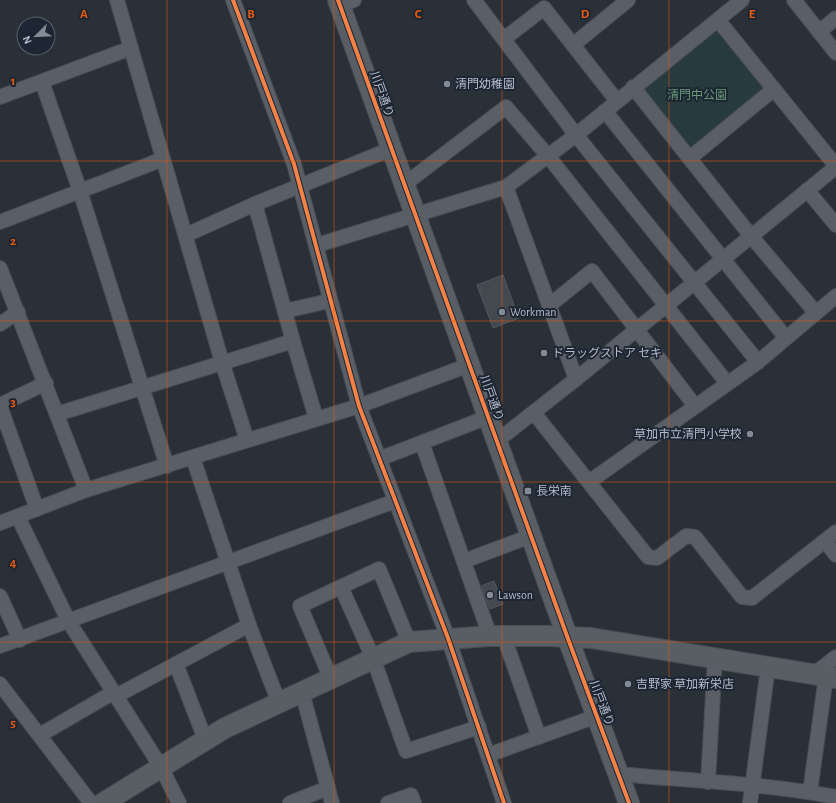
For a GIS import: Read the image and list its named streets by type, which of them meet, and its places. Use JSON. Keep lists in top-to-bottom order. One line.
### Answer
{"streets":{"street":["川戸通り"]},"parks":["清門中公園"],"places":{"other":["清門幼稚園","Workman","ドラッグストア セキ","草加市立清門小学校","Lawson","吉野家 草加新栄店"],"transit":["長栄南"]},"north":"bottom left","grid":{"columns":["A","B","C","D","E"],"rows":["1","2","3","4","5"]}}
